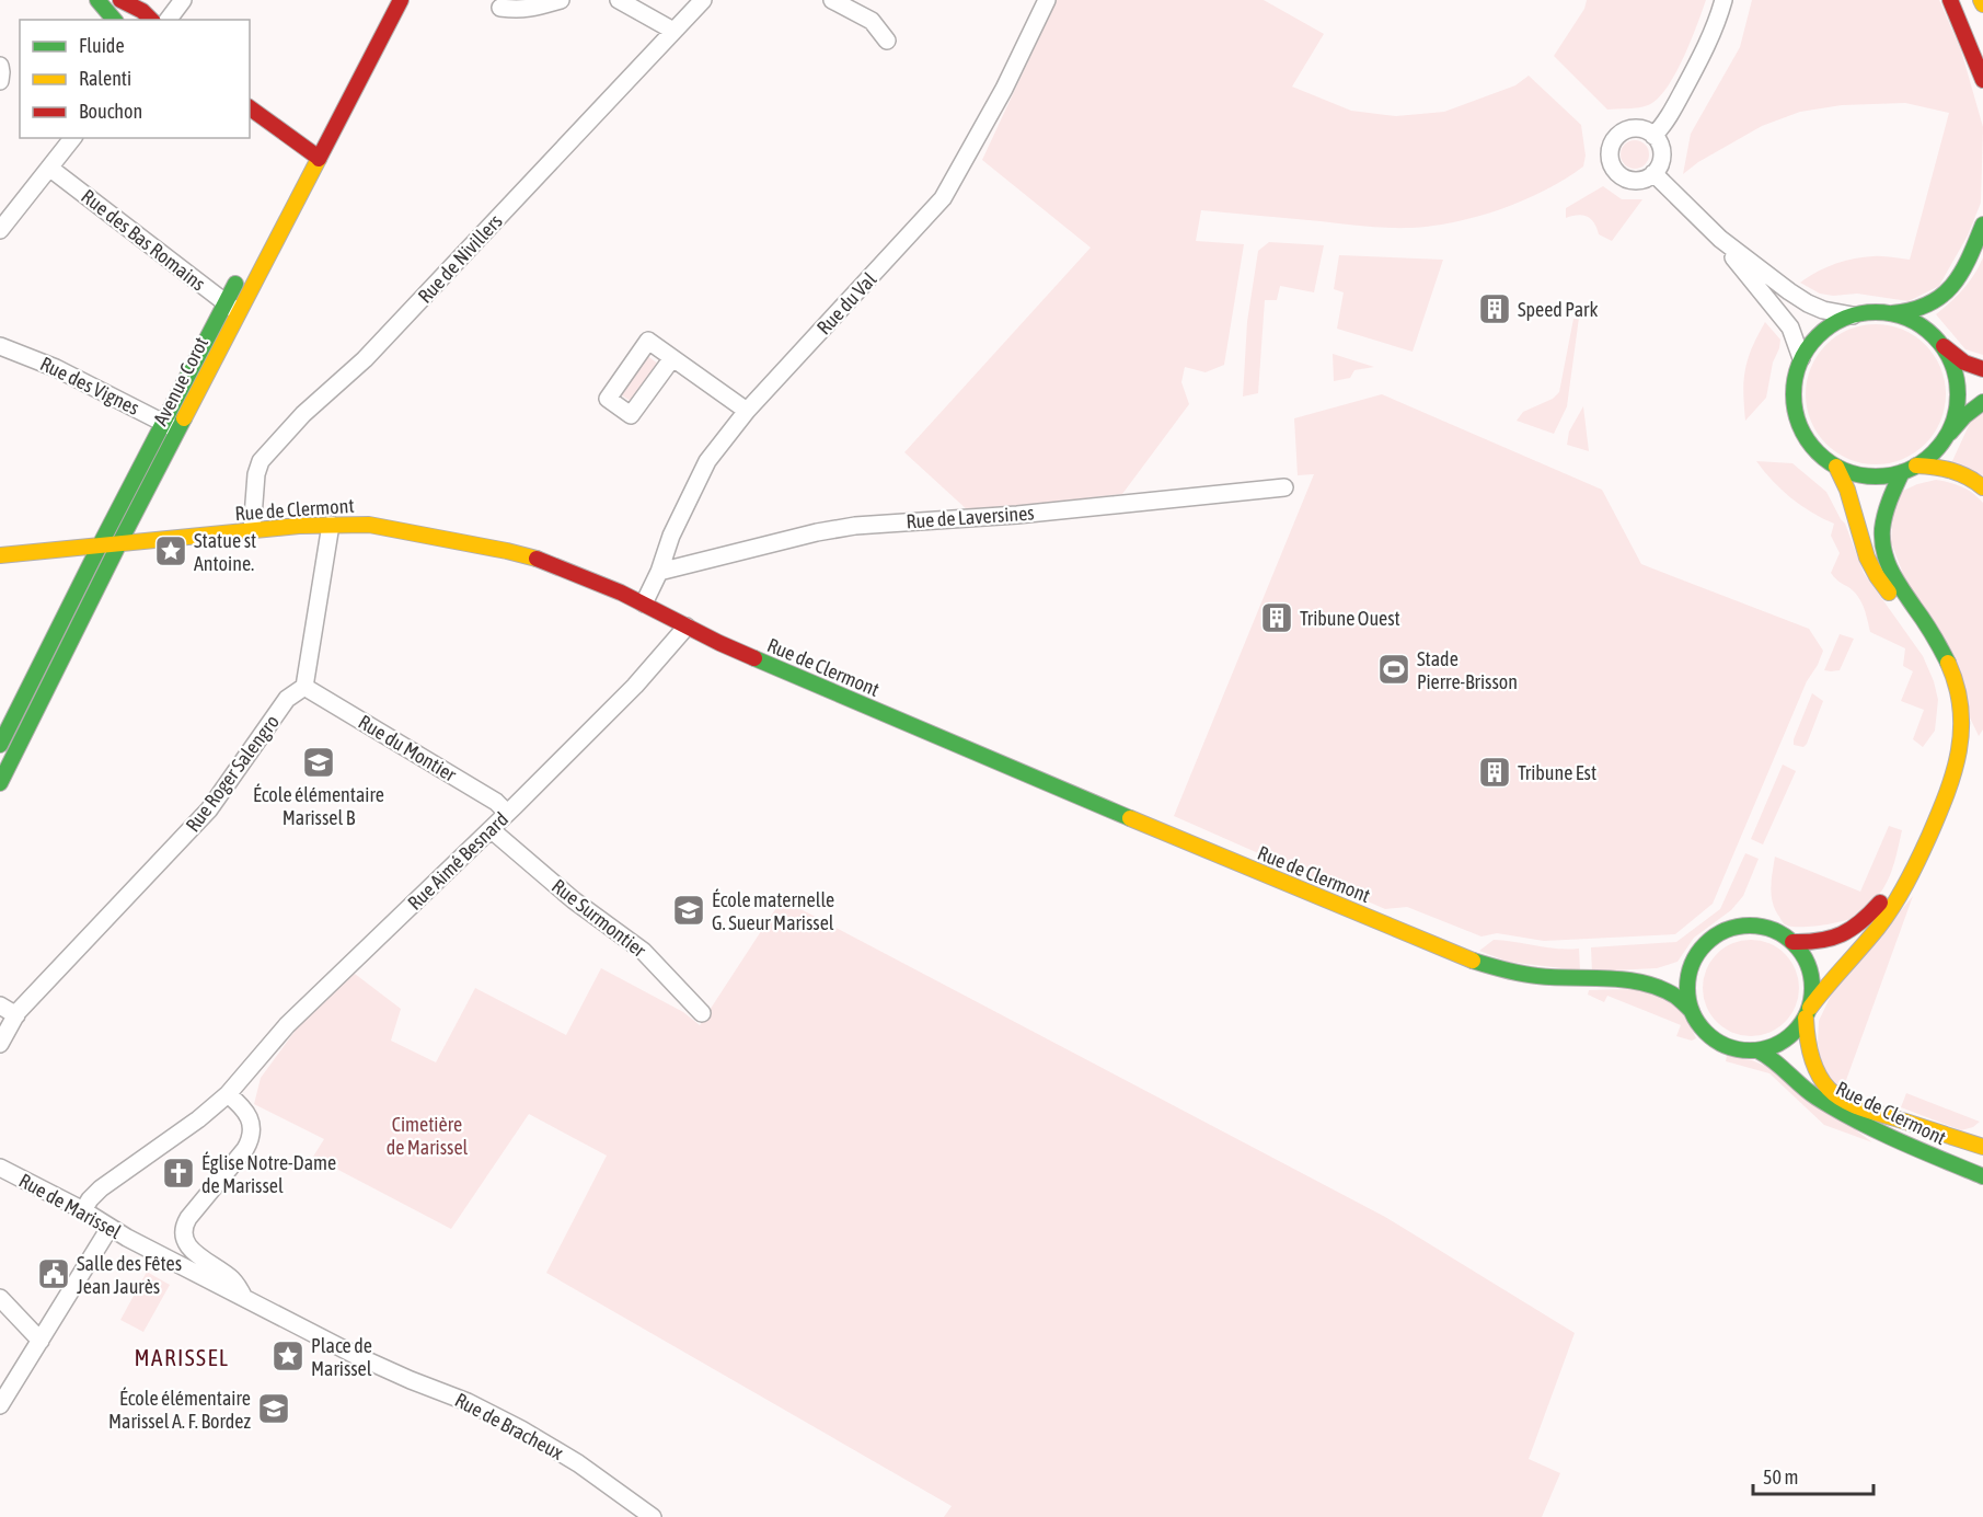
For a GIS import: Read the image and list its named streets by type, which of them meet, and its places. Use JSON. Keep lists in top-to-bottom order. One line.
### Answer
{"streets":{"main road":["Avenue Corot","Rue de Clermont"],"street":["Rue des Bas Romains","Rue de Nivillers","Rue du Val","Rue des Vignes","Rue de Laversines","Rue du Montier","Rue Roger Salengro","Rue Aimé Besnard","Rue Surmontier","Rue de Marissel","Rue de Bracheux"]},"crossings":[["Rue des Bas Romains","Avenue Corot"],["Rue de Nivillers","Rue de Clermont"],["Rue du Val","Rue de Clermont"],["Rue du Val","Rue de Laversines"],["Avenue Corot","Rue des Vignes"],["Avenue Corot","Rue de Clermont"],["Rue de Clermont","Rue Aimé Besnard"],["Rue du Montier","Rue Roger Salengro"],["Rue du Montier","Rue Aimé Besnard"],["Rue Aimé Besnard","Rue Surmontier"],["Rue Aimé Besnard","Rue de Marissel"],["Rue de Marissel","Rue de Bracheux"]],"districts":["MARISSEL"],"parks":["Cimetière de Marissel"],"places":{"building":["Speed Park","Tribune Ouest","Tribune Est"],"place":["Statue st Antoine.","Place de Marissel"],"sports":["Stade Pierre-Brisson"],"school or university":["École élémentaire Marissel B","École maternelle G. Sueur Marissel","École élémentaire Marissel A. F. Bordez"],"church":["Église Notre-Dame de Marissel"],"public building":["Salle des Fêtes Jean Jaurès"]},"legend":["Fluide","Ralenti","Bouchon"],"scale_bar":"50 m"}
